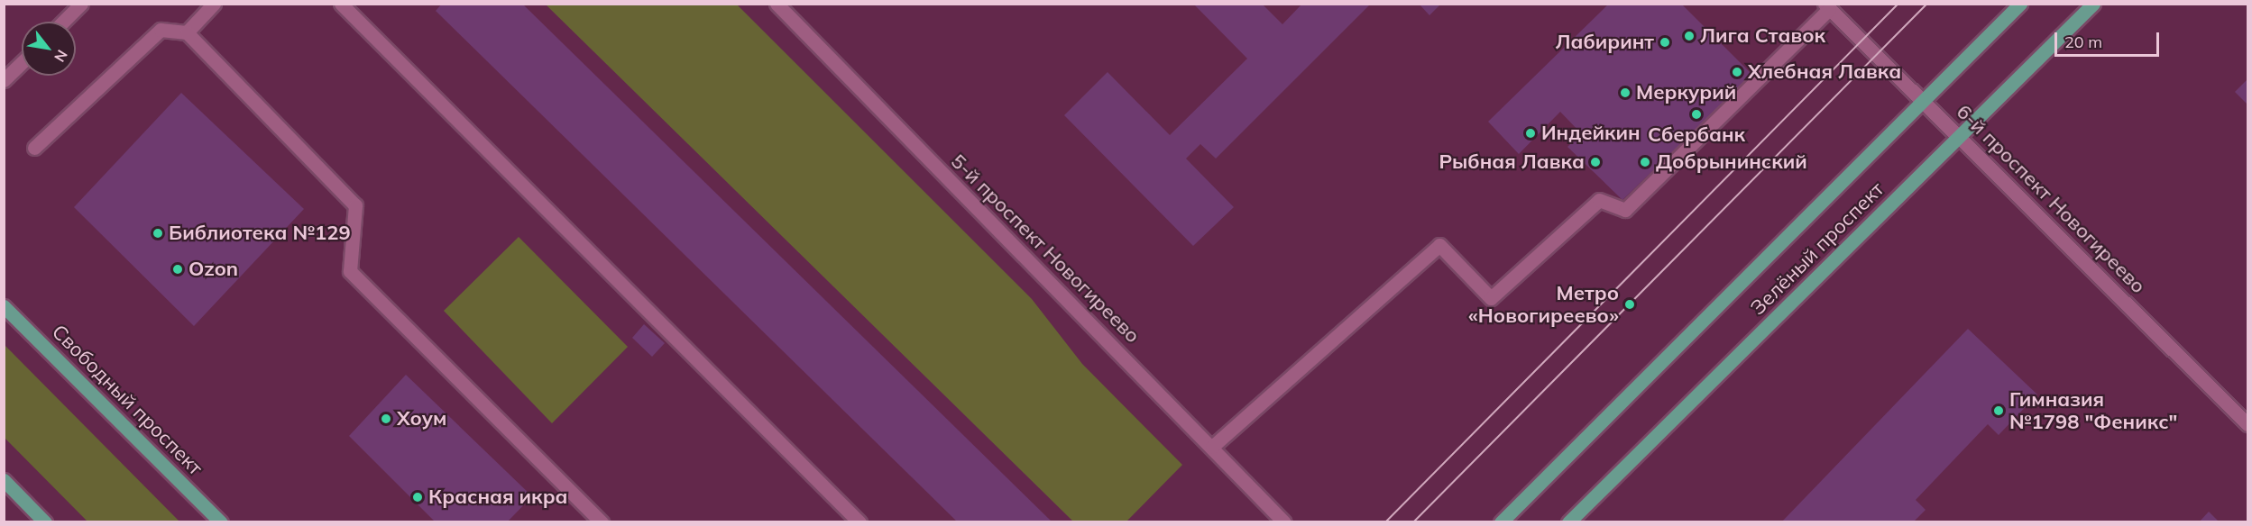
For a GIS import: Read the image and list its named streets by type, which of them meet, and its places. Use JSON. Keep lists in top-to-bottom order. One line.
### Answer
{"streets":{"main road":["Зелёный проспект","Свободный проспект"],"street":["6-й проспект Новогиреево","5-й проспект Новогиреево"]},"crossings":[["6-й проспект Новогиреево","Зелёный проспект"]],"places":["Лига Ставок","Лабиринт","Хлебная Лавка","Меркурий","Сбербанк","Индейкин","Рыбная Лавка","Добрынинский","Библиотека №129","Ozon","Метро «Новогиреево»","Гимназия №1798 \"Феникс\"","Хоум","Красная икра"],"scale_bar":"20 m","north":"bottom right"}
